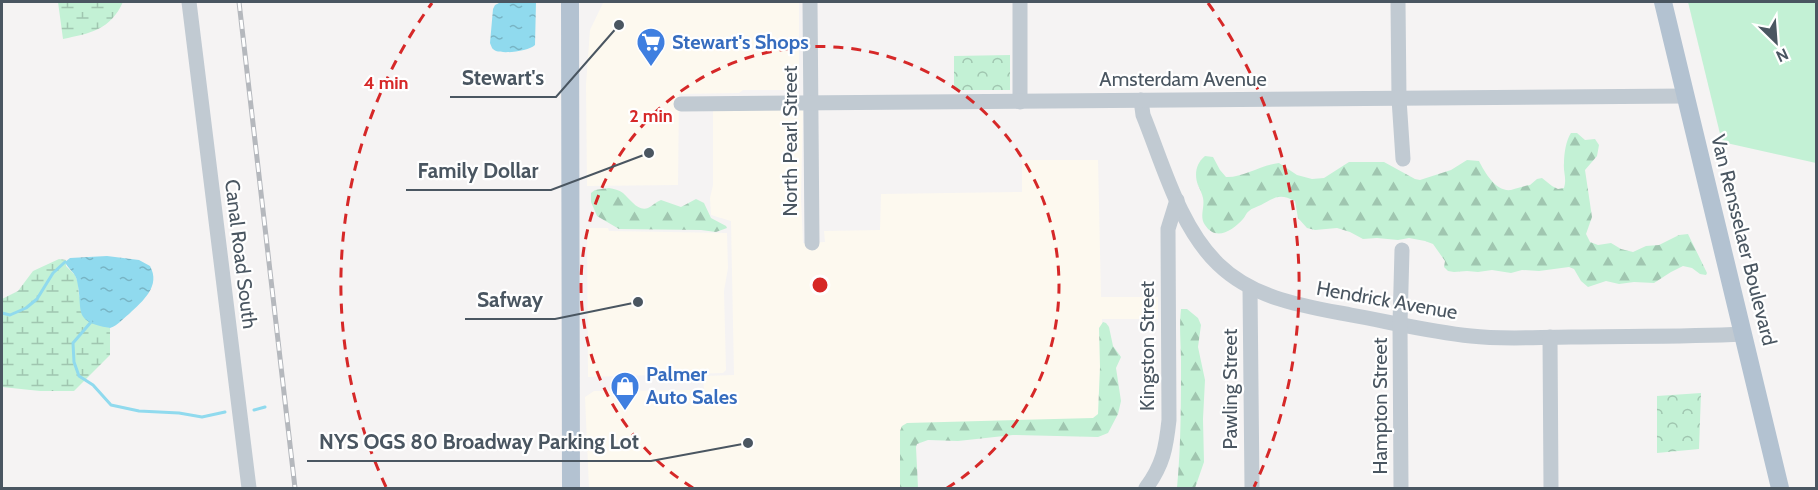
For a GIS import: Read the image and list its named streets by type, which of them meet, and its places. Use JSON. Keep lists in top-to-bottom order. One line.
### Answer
{"streets":{"main road":["Van Rensselaer Boulevard"],"street":["Amsterdam Avenue","North Pearl Street","Canal Road South","Hendrick Avenue","Kingston Street","Pawling Street","Hampton Street"]},"crossings":[["Amsterdam Avenue","North Pearl Street"],["Amsterdam Avenue","Van Rensselaer Boulevard"],["Amsterdam Avenue","Hendrick Avenue"],["Van Rensselaer Boulevard","Hendrick Avenue"],["Hendrick Avenue","Kingston Street"],["Hendrick Avenue","Pawling Street"],["Hendrick Avenue","Hampton Street"]],"places":{"other":["Stewart's","Family Dollar","Safway","NYS OGS 80 Broadway Parking Lot"],"supermarket":["Stewart's Shops"],"shop":["Palmer Auto Sales"]},"north":"bottom right","rings":["4 min","2 min"]}
